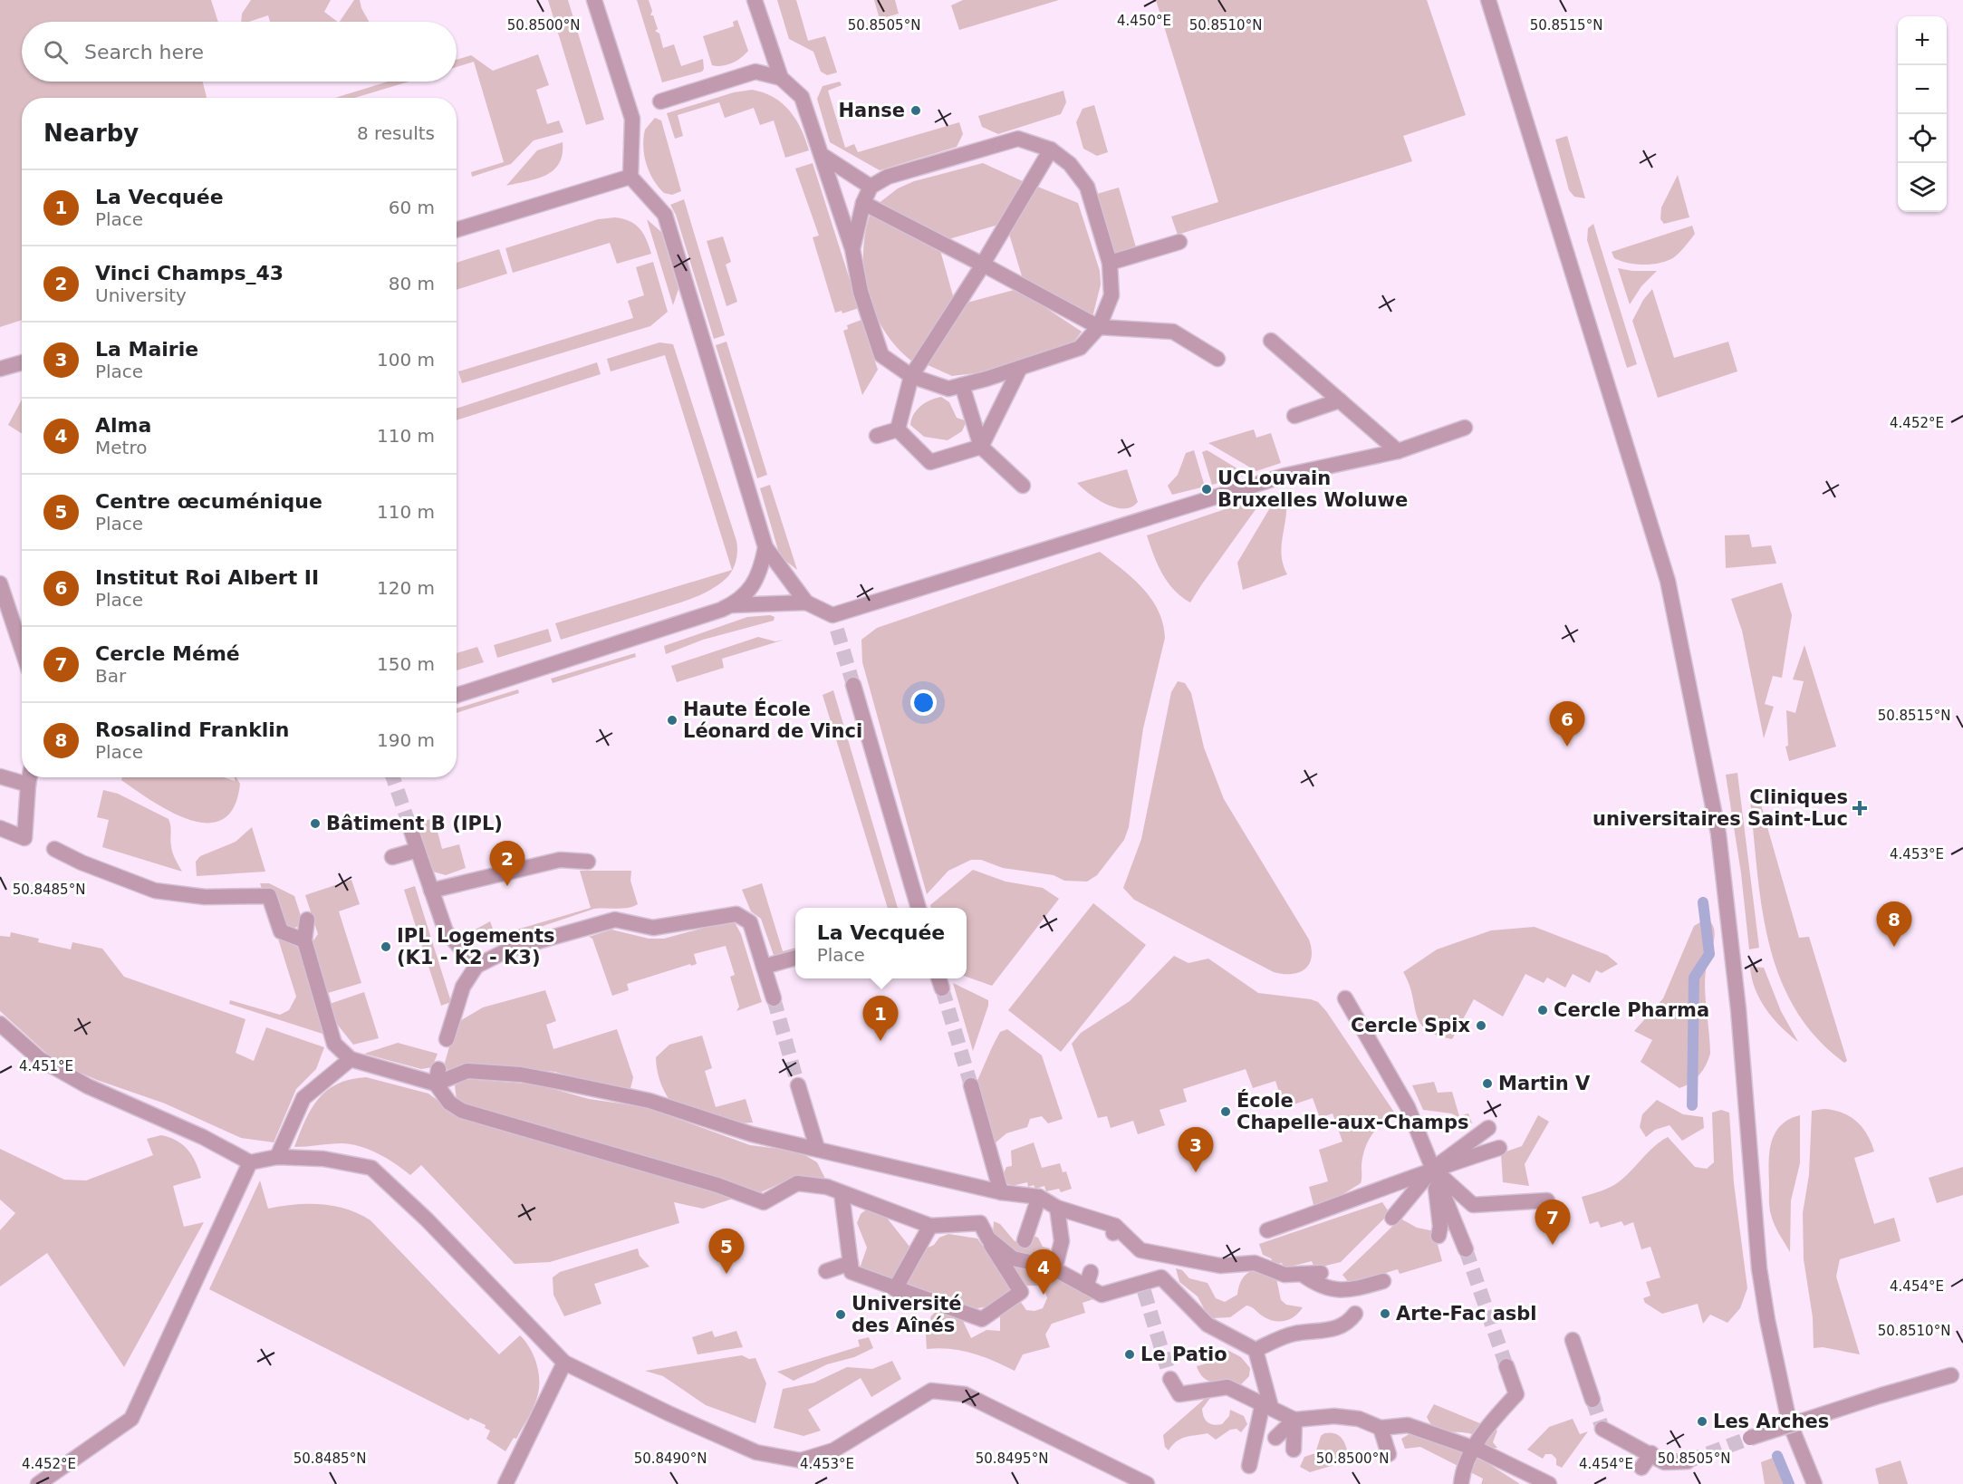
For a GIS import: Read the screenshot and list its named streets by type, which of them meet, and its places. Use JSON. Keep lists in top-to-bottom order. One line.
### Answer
{"places":{"other":["Hanse","UCLouvain Bruxelles Woluwe","Haute École Léonard de Vinci","Bâtiment B (IPL)","IPL Logements (K1 - K2 - K3)","Cercle Pharma","Cercle Spix","Martin V","École Chapelle-aux-Champs","Arte-Fac asbl","Université des Aînés","Le Patio","Les Arches"],"health":["Cliniques universitaires Saint-Luc"]},"page":{"map_buttons":["+","−"],"search":"Search here","heading":["Nearby","8 results"],"list":[{"mark":"1","name":"La Vecquée","note":"Place","value":"60 m"},{"mark":"2","name":"Vinci Champs_43","note":"University","value":"80 m"},{"mark":"3","name":"La Mairie","note":"Place","value":"100 m"},{"mark":"4","name":"Alma","note":"Metro","value":"110 m"},{"mark":"5","name":"Centre œcuménique","note":"Place","value":"110 m"},{"mark":"6","name":"Institut Roi Albert II","note":"Place","value":"120 m"},{"mark":"7","name":"Cercle Mémé","note":"Bar","value":"150 m"},{"mark":"8","name":"Rosalind Franklin","note":"Place","value":"190 m"}],"pins":["6","2","8","1","3","7","5","4"],"popup":["La Vecquée","Place"]},"coordinates":["4.450°E","50.8500°N","50.8505°N","50.8510°N","50.8515°N","4.452°E","4.453°E","50.8485°N","4.451°E","4.454°E","50.8490°N","50.8495°N"]}
